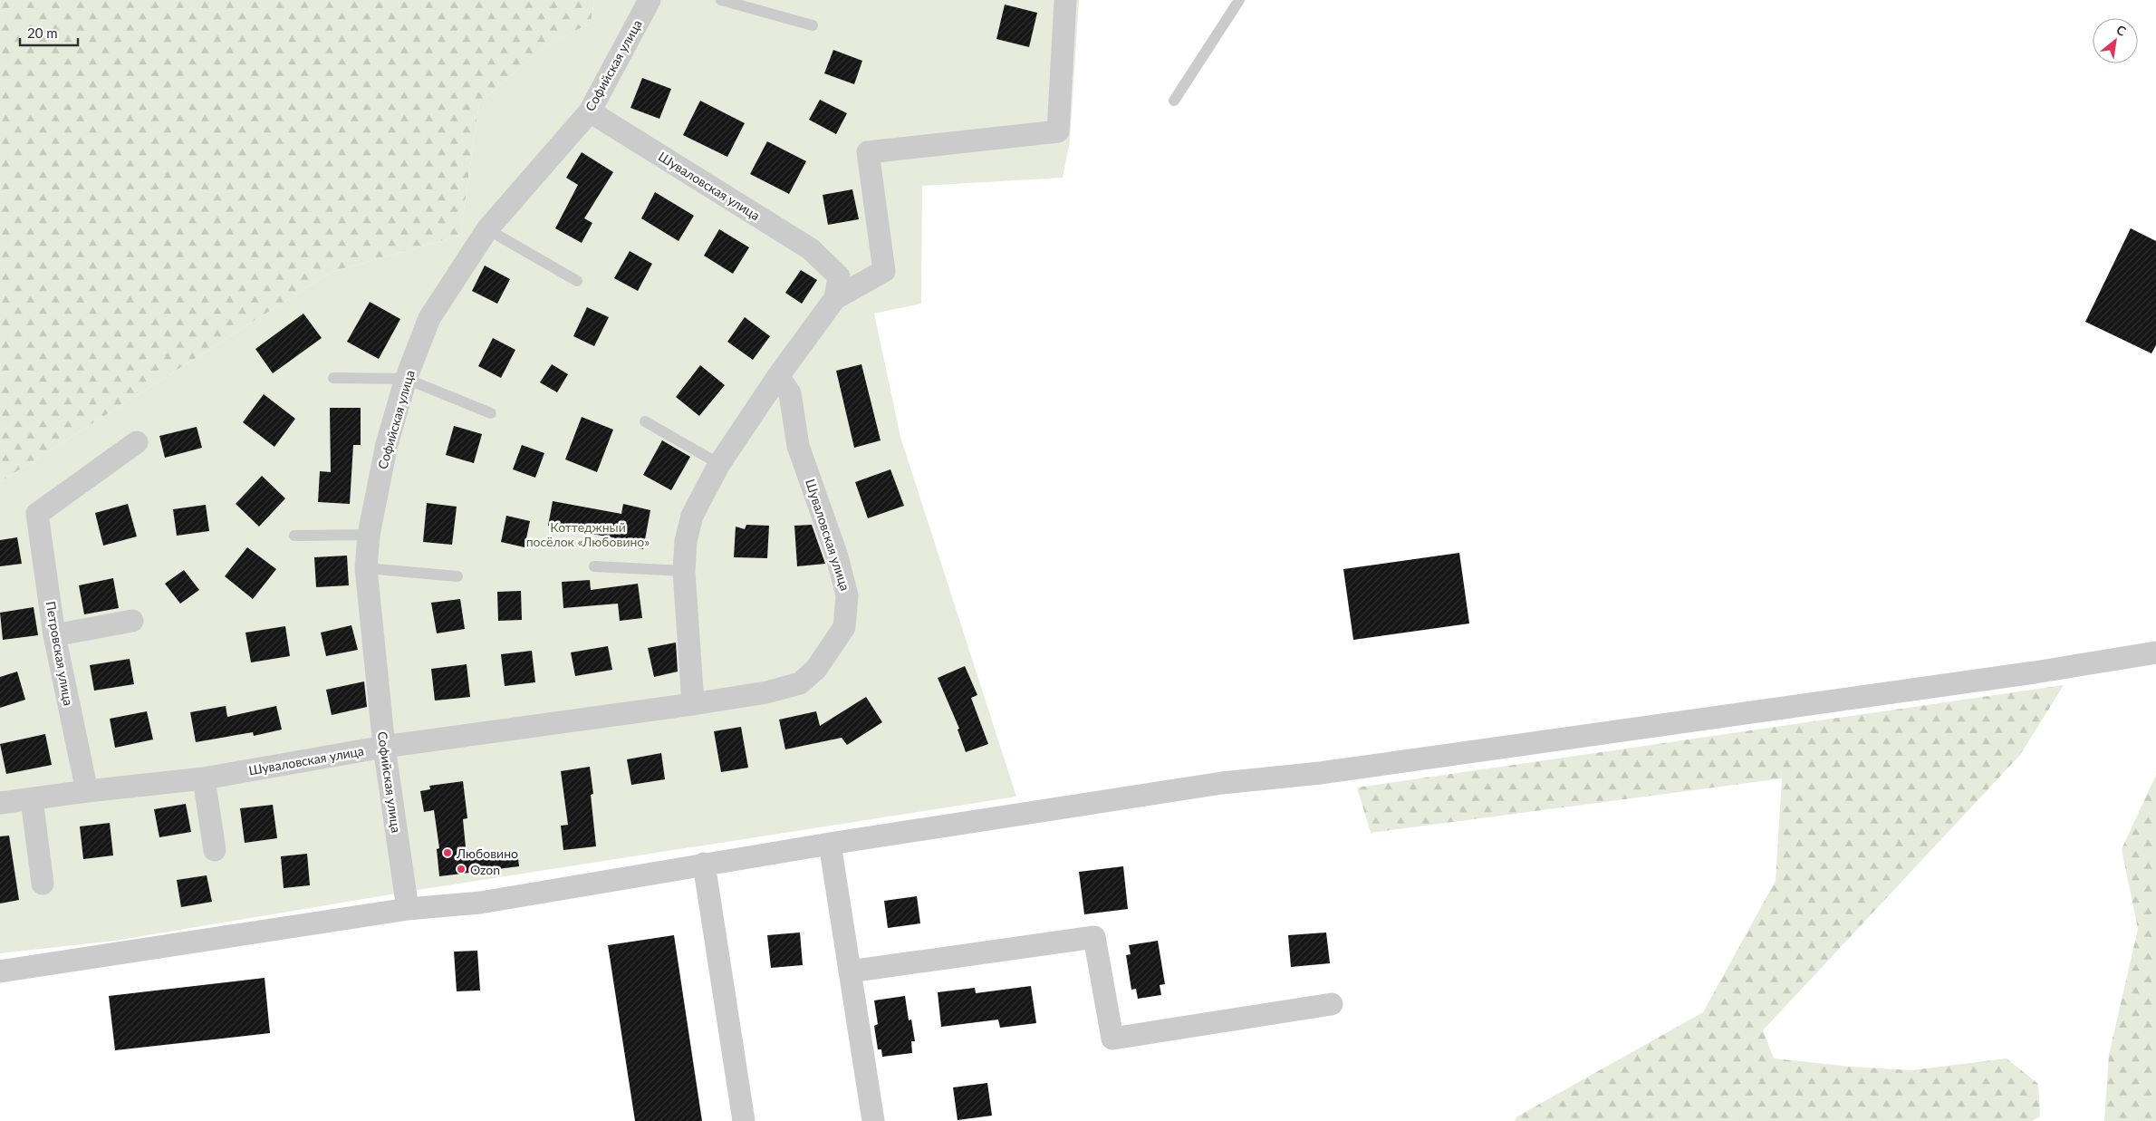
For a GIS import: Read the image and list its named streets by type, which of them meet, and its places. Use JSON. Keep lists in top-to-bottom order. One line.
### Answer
{"streets":{"street":["Софийская улица","Шуваловская улица","Петровская улица"]},"crossings":[["Софийская улица","Шуваловская улица"],["Шуваловская улица","Петровская улица"]],"parks":["Коттеджный посёлок «Любовино»"],"places":["Любовино","Ozon"],"scale_bar":"20 m","north":"top right"}
